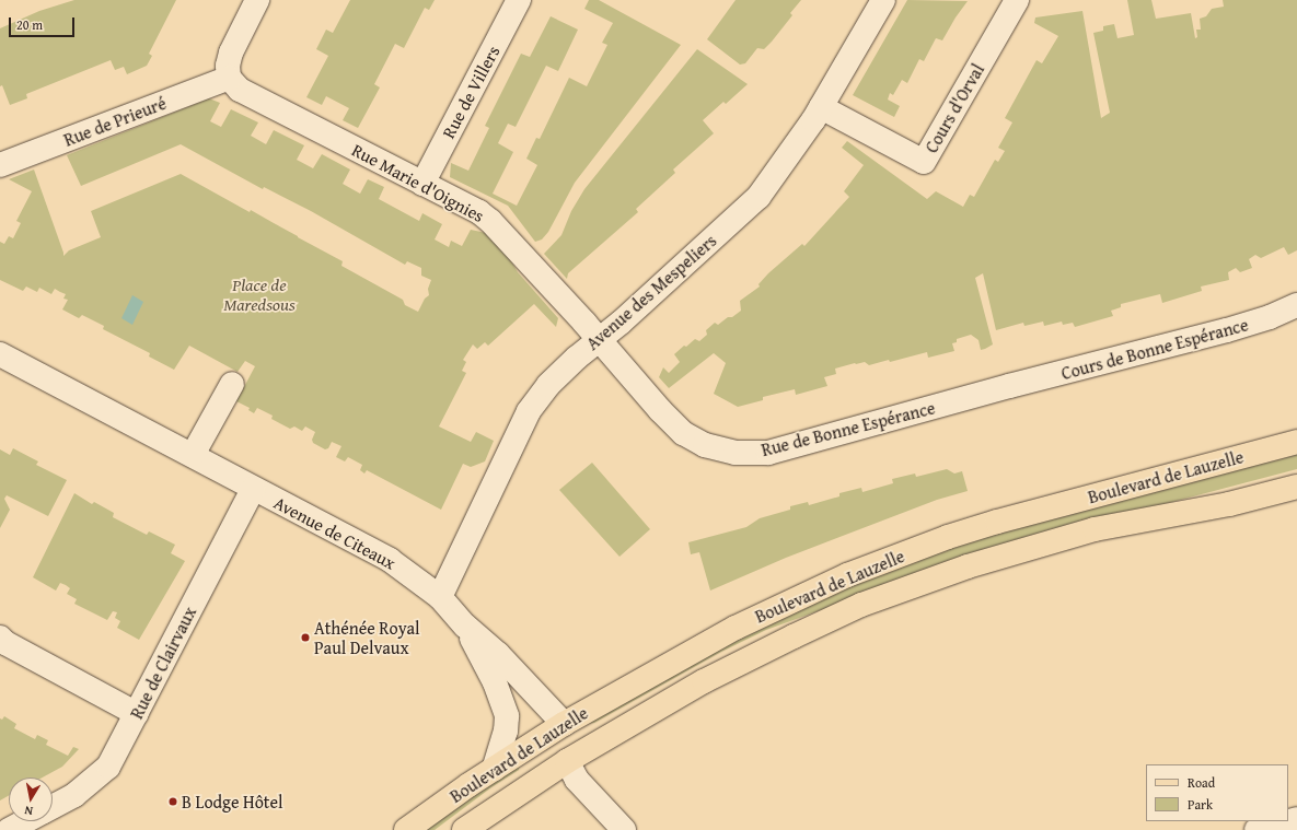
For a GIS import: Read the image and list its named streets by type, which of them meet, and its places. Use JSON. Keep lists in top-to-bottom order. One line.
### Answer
{"streets":{"main road":["Boulevard de Lauzelle"],"street":["Rue de Villers","Cours d'Orval","Rue de Prieuré","Rue Marie d'Oignies","Avenue des Mespeliers","Cours de Bonne Espérance","Rue de Bonne Espérance","Avenue de Citeaux","Rue de Clairvaux"]},"crossings":[["Rue de Villers","Rue Marie d'Oignies"],["Cours d'Orval","Avenue des Mespeliers"],["Rue de Prieuré","Rue Marie d'Oignies"],["Rue Marie d'Oignies","Avenue des Mespeliers"],["Rue Marie d'Oignies","Rue de Bonne Espérance"],["Avenue des Mespeliers","Rue de Bonne Espérance"],["Avenue des Mespeliers","Avenue de Citeaux"],["Cours de Bonne Espérance","Rue de Bonne Espérance"],["Boulevard de Lauzelle","Avenue de Citeaux"],["Avenue de Citeaux","Rue de Clairvaux"]],"parks":["Place de Maredsous"],"places":["Athénée Royal Paul Delvaux","B Lodge Hôtel"],"legend":["Road","Park"],"scale_bar":"20 m","north":"bottom"}
